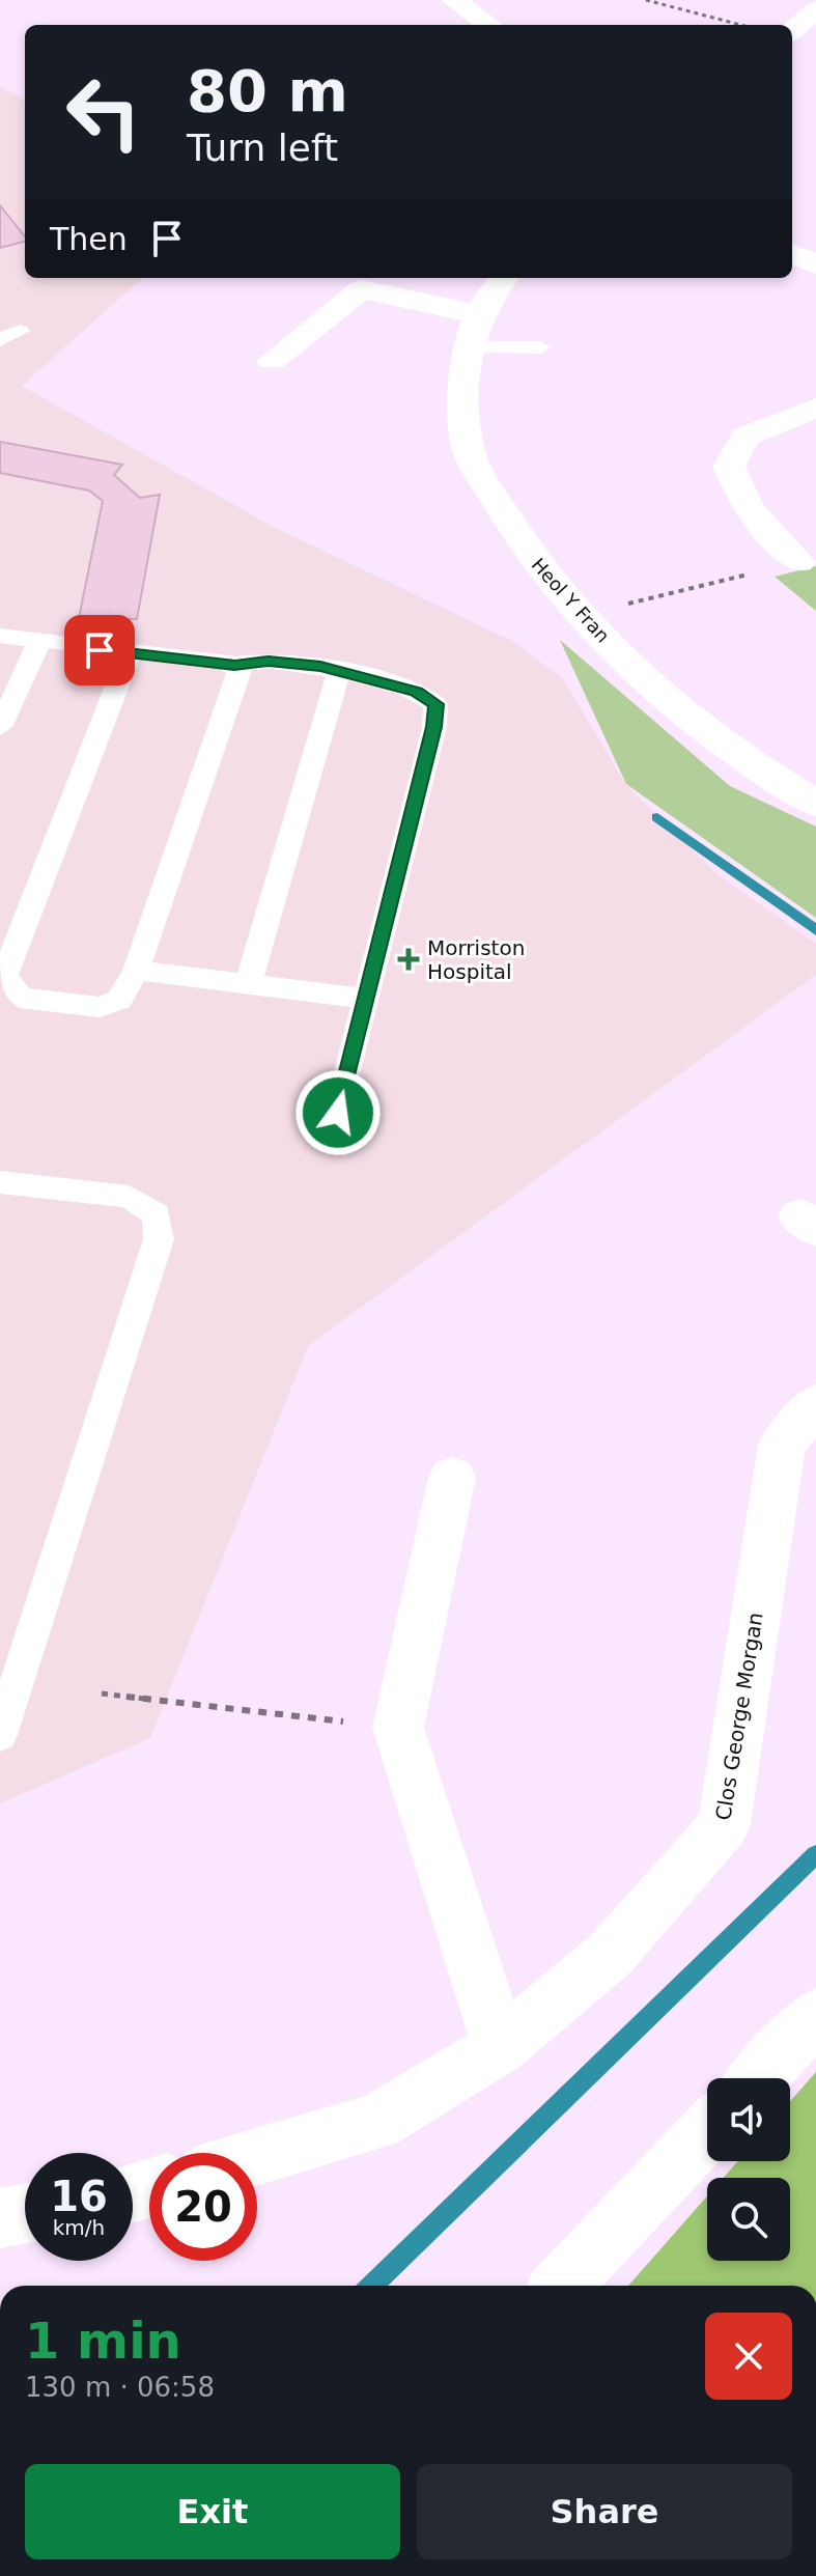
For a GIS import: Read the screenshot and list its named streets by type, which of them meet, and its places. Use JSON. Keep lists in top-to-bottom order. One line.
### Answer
{"streets":{"street":["Heol Y Fran","Clos George Morgan"]},"places":{"health":["Morriston Hospital"]},"page":{"turn":["80 m","Turn left"],"then":"Then","speed":"16 km/h","limit":"20","heading":["1 min","130 m · 06:58"],"buttons":["Exit","Share"]}}
